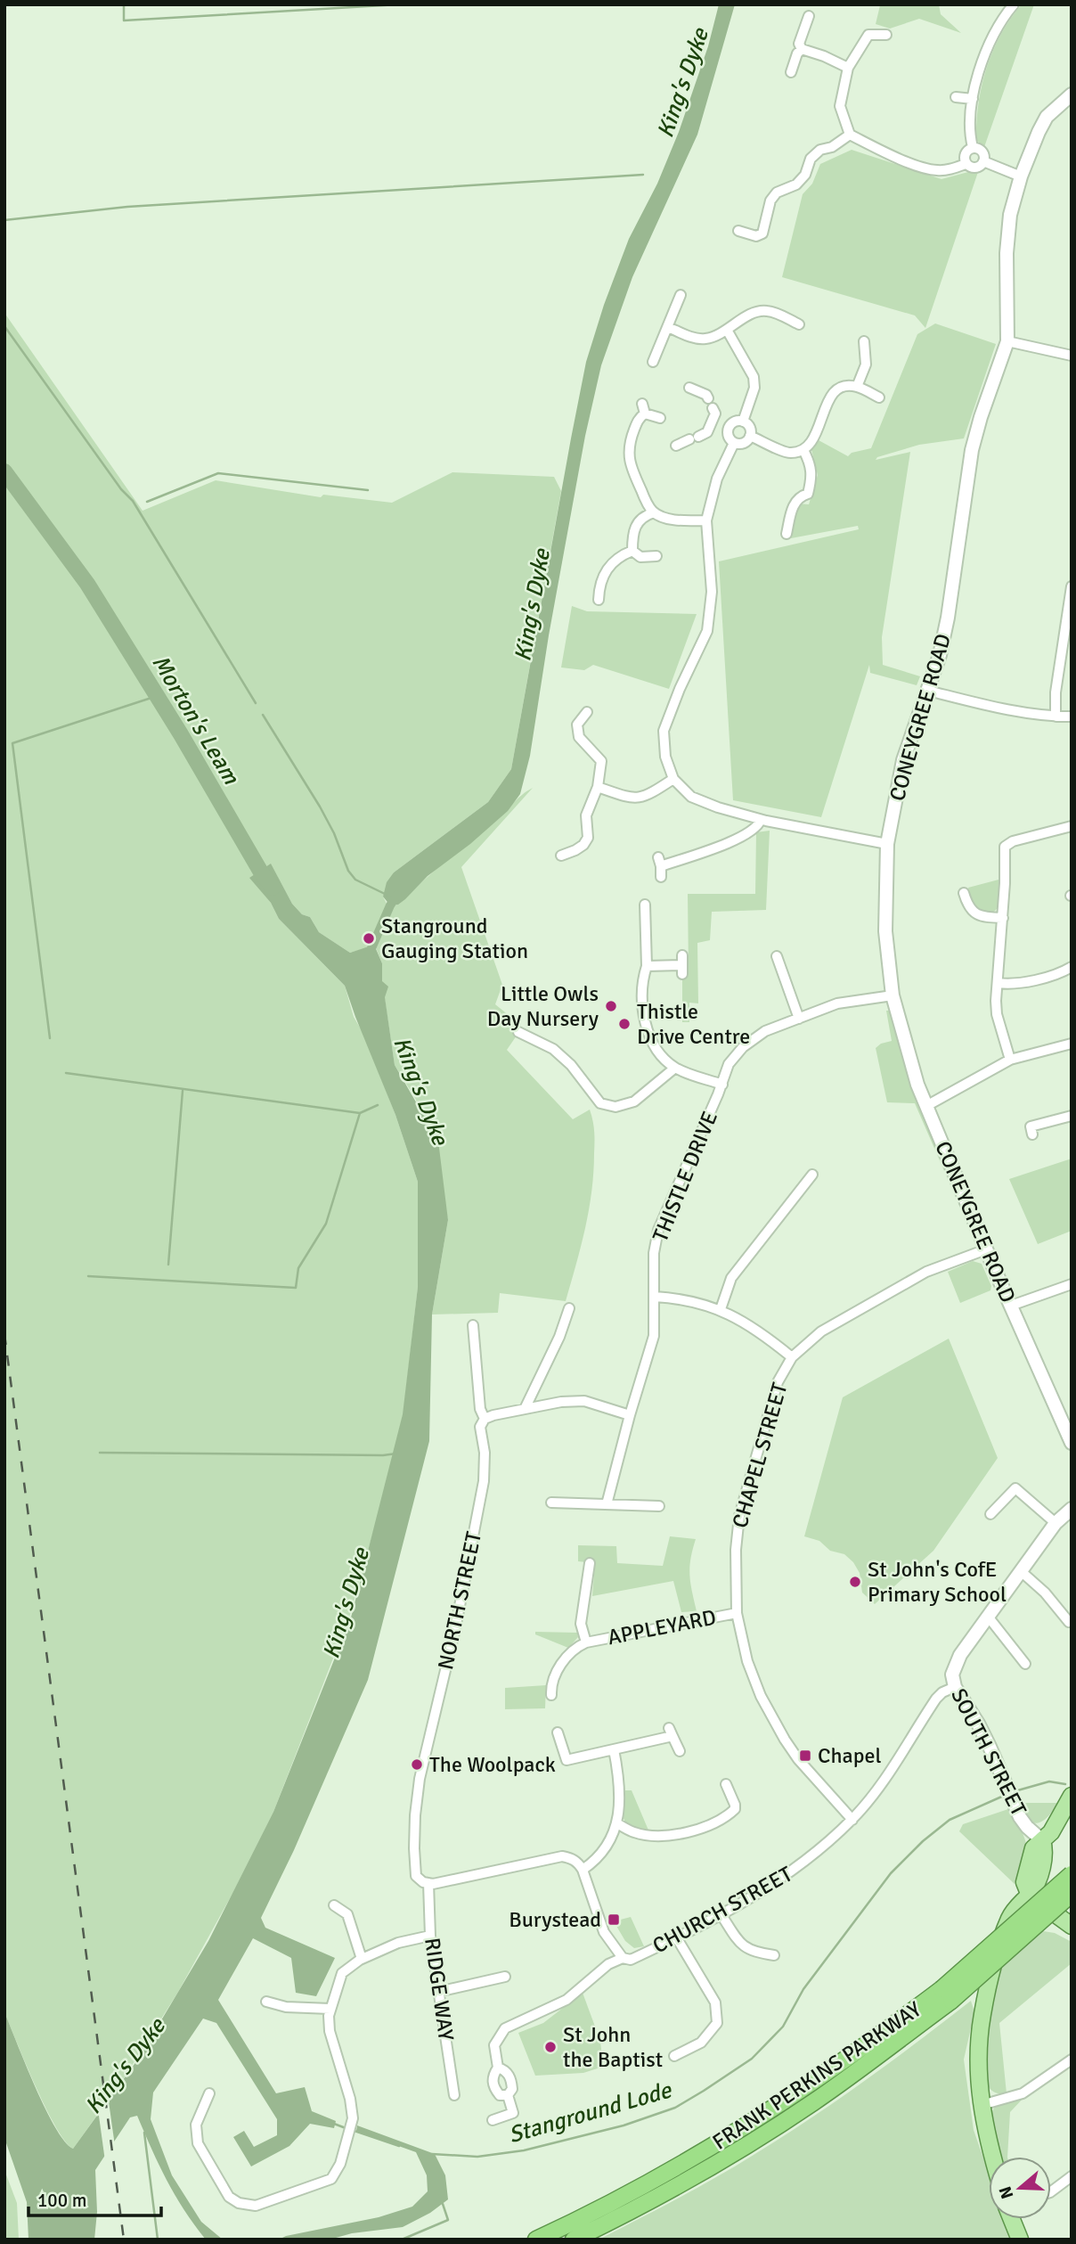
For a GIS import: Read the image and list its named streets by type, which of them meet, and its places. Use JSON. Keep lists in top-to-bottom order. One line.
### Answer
{"streets":{"highway":["FRANK PERKINS PARKWAY"],"street":["CONEYGREE ROAD","THISTLE DRIVE","CHAPEL STREET","NORTH STREET","APPLEYARD","SOUTH STREET","CHURCH STREET","RIDGE WAY"]},"crossings":[["CONEYGREE ROAD","THISTLE DRIVE"],["CONEYGREE ROAD","CHAPEL STREET"],["CHAPEL STREET","APPLEYARD"],["CHAPEL STREET","CHURCH STREET"],["NORTH STREET","RIDGE WAY"],["SOUTH STREET","CHURCH STREET"]],"water":["King's Dyke","Morton's Leam","Stanground Lode"],"places":{"other":["Stanground Gauging Station","Little Owls Day Nursery","Thistle Drive Centre","St John's CofE Primary School","The Woolpack","St John the Baptist"],"transit":["Chapel","Burystead"]},"scale_bar":"100 m","north":"left"}
